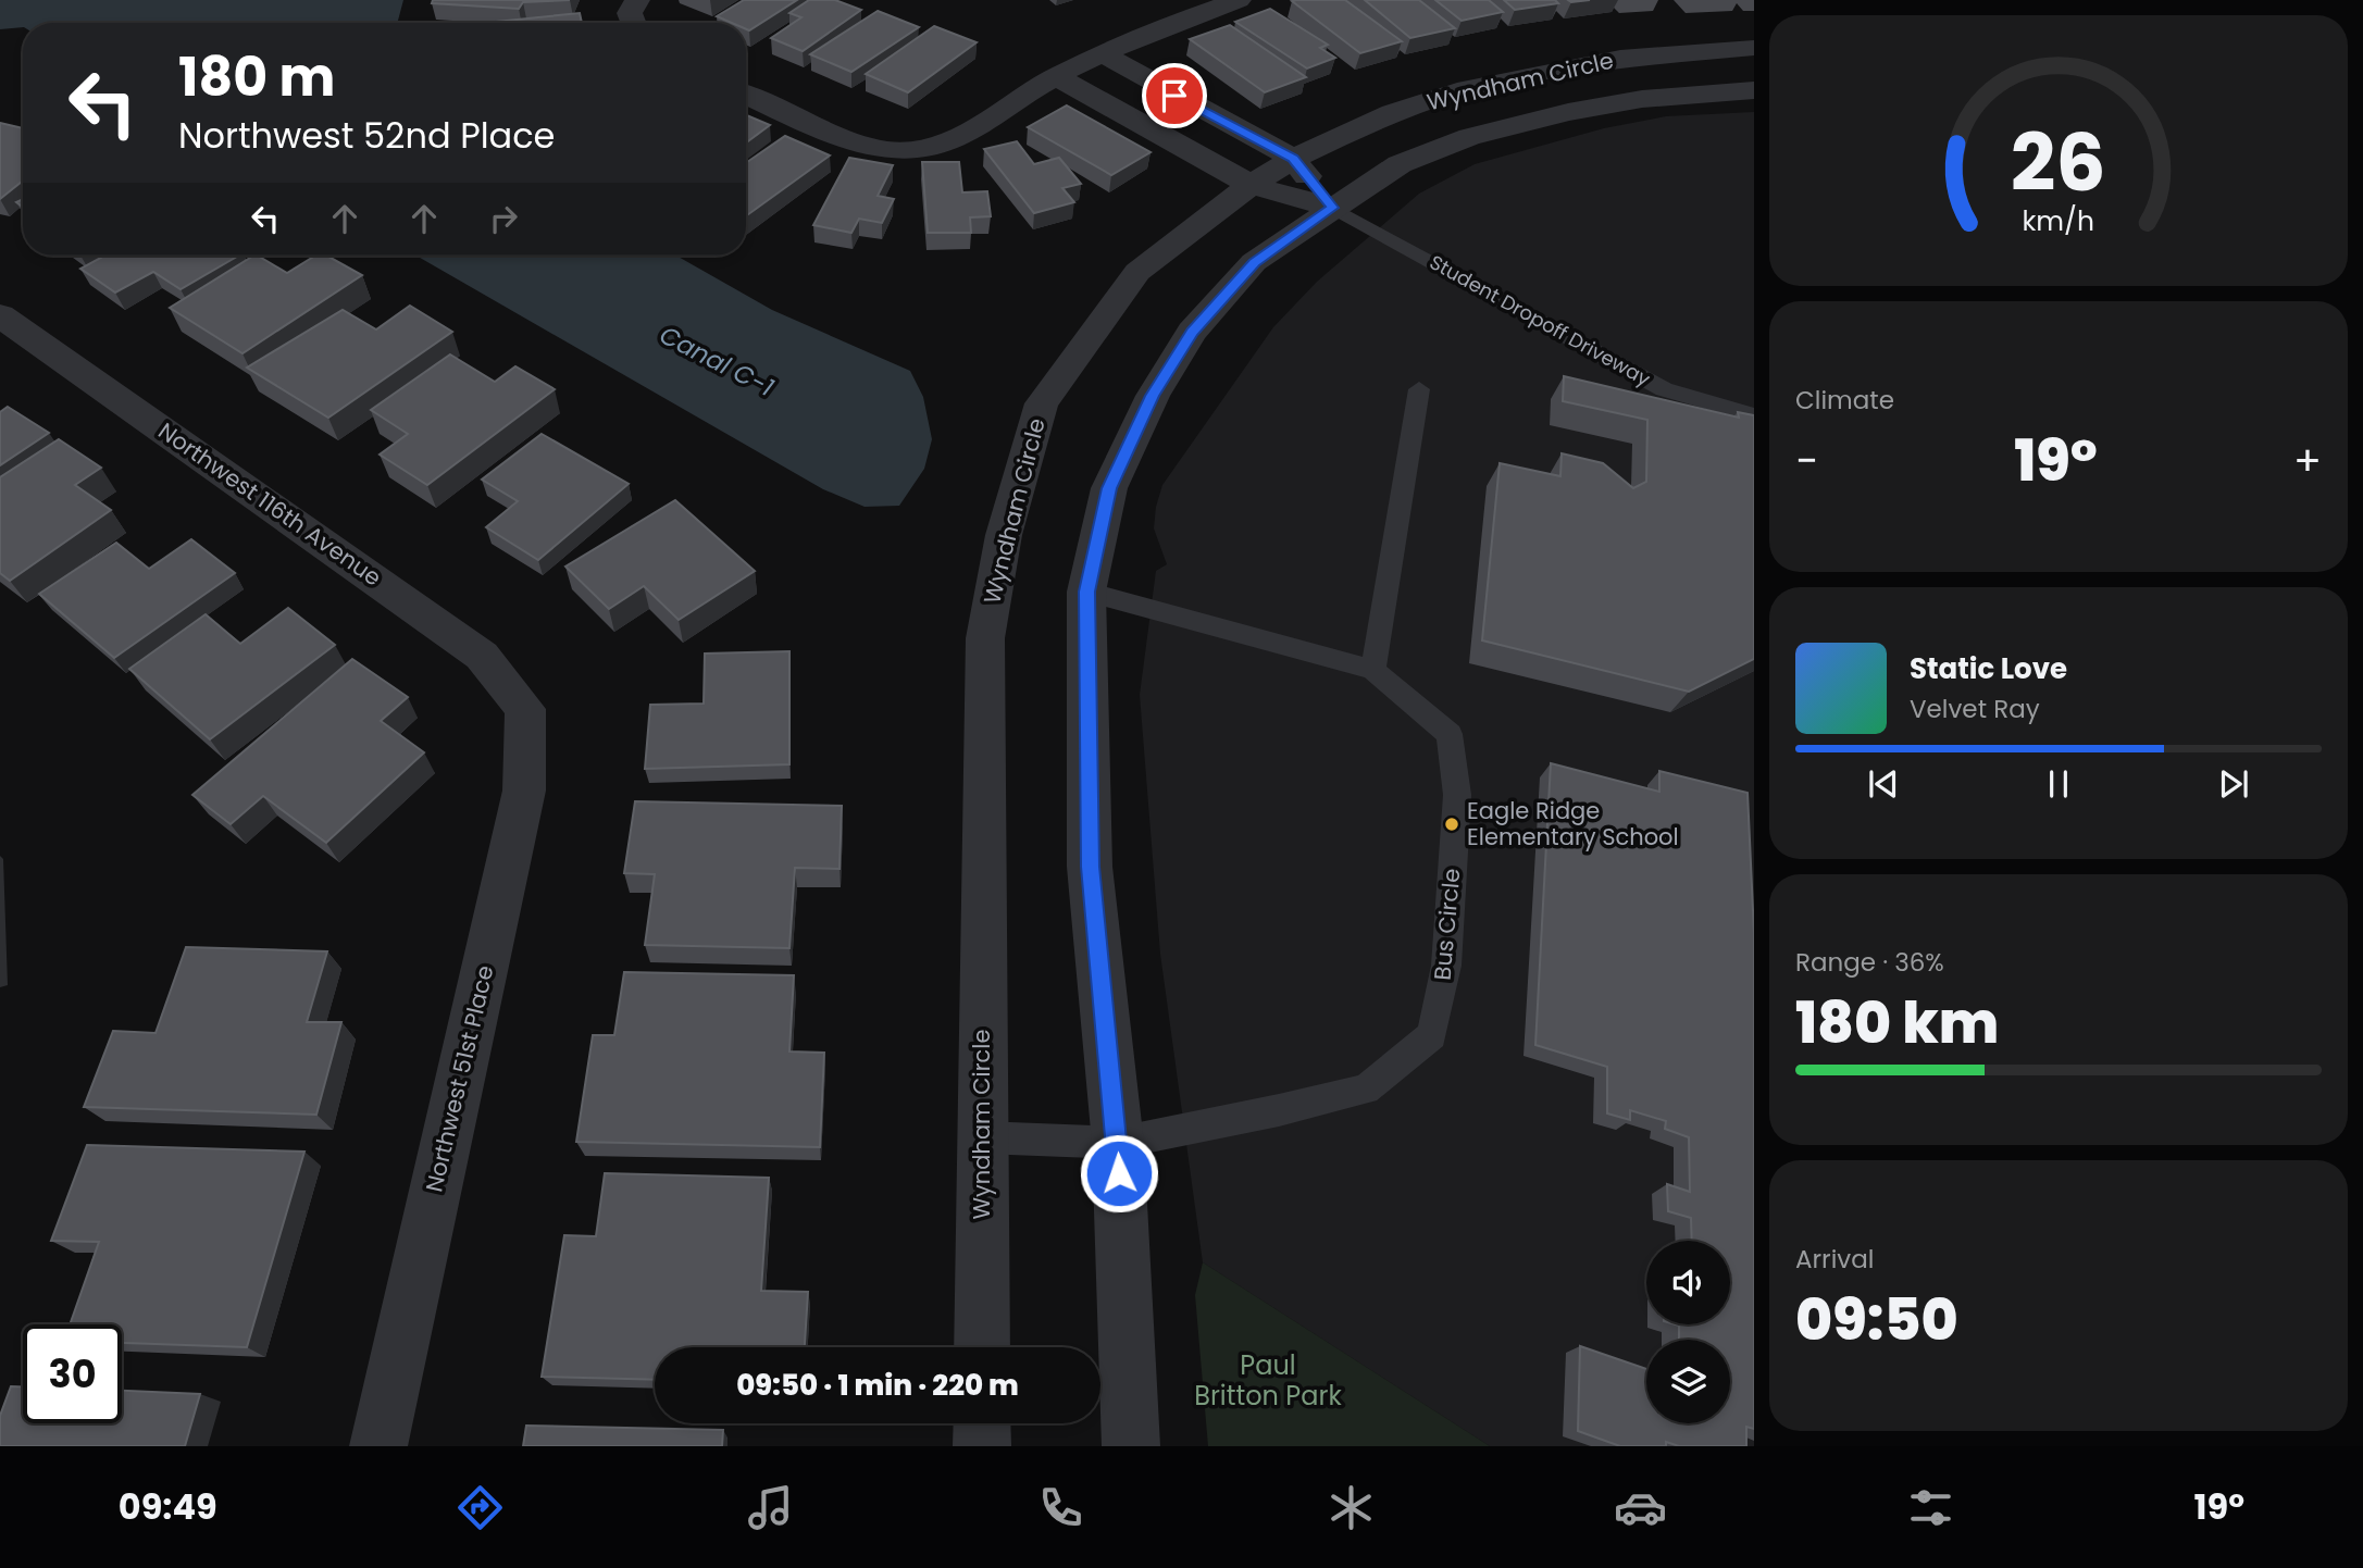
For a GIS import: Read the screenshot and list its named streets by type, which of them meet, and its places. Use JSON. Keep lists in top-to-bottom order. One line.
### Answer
{"streets":{"street":["Wyndham Circle","Northwest 116th Avenue","Northwest 51st Place"],"lane":["Student Dropoff Driveway","Bus Circle"]},"crossings":[["Wyndham Circle","Student Dropoff Driveway"],["Wyndham Circle","Bus Circle"],["Northwest 116th Avenue","Northwest 51st Place"]],"water":["Canal C-1"],"parks":["Paul Britton Park"],"places":["Eagle Ridge Elementary School"],"page":{"turn":["180 m","Northwest 52nd Place"],"tile":["Climate",["Range · 36%","180 km"],["Arrival","09:50"]],"heat":["−","19°","+"],"song":["Static Love","Velvet Ray"],"limit":"30","trip":"09:50 · 1 min · 220 m","tabs":["09:49","19°"],"gauge":["26","km/h"]}}
